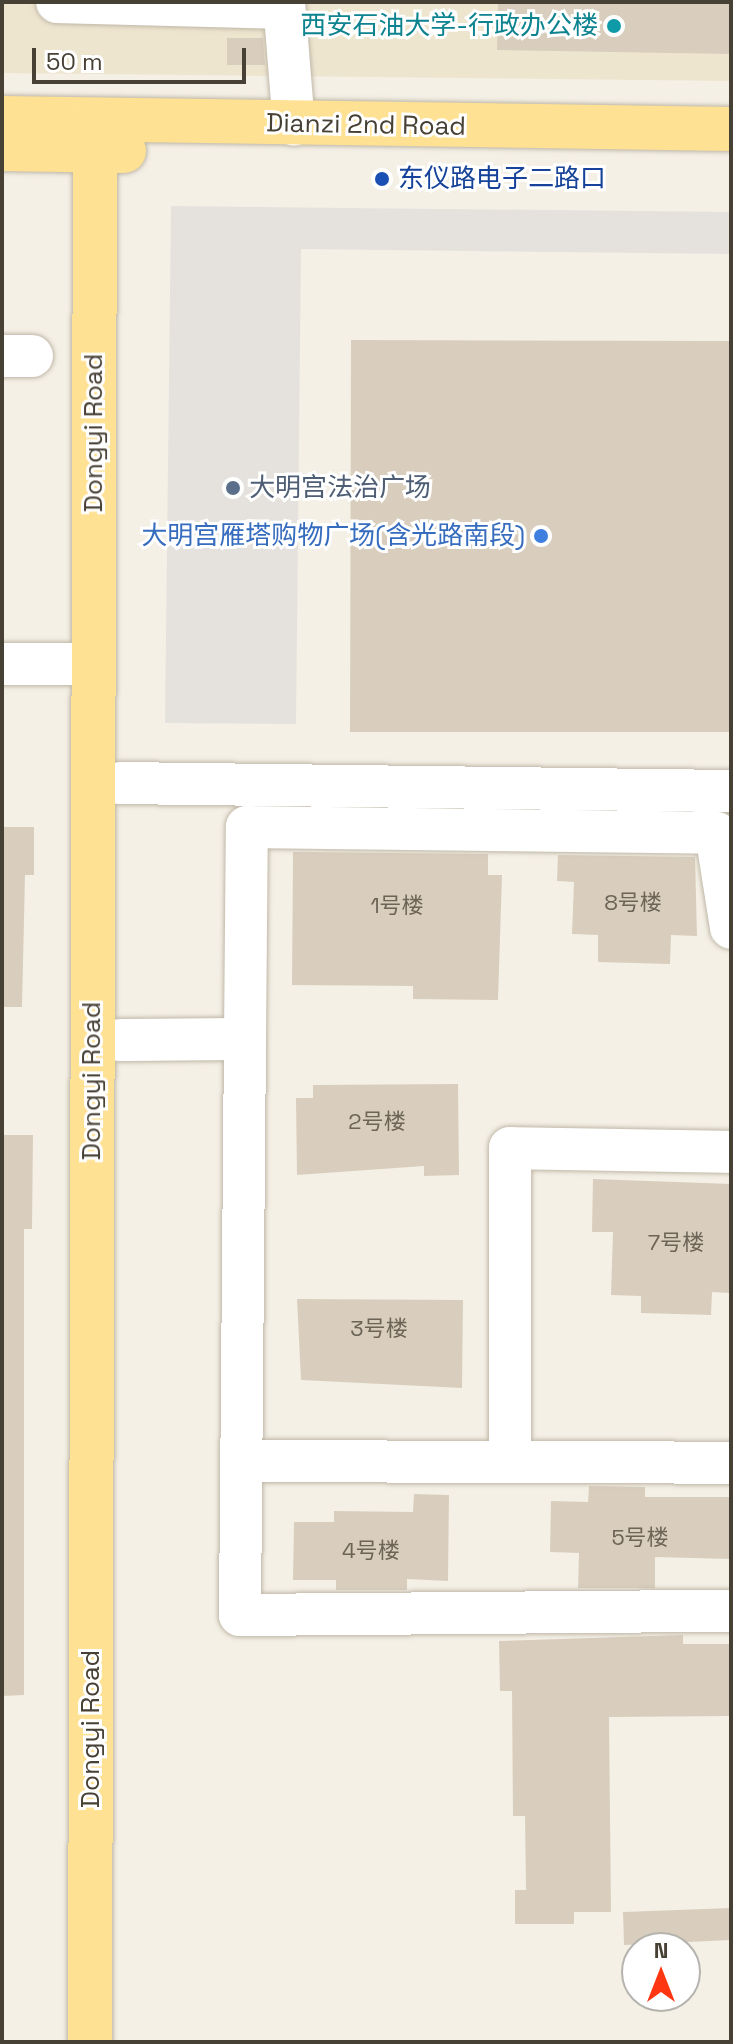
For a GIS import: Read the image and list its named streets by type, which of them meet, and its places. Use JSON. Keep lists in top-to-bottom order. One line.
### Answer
{"streets":{"main road":["Dianzi 2nd Road","Dongyi Road"]},"crossings":[["Dianzi 2nd Road","Dongyi Road"]],"places":["西安石油大学-行政办公楼","东仪路电子二路口","大明宫法治广场","大明宫雁塔购物广场(含光路南段)"],"house_numbers":["8号楼","1号楼","2号楼","7号楼","3号楼","5号楼","4号楼"],"scale_bar":"50 m","north":"top"}
